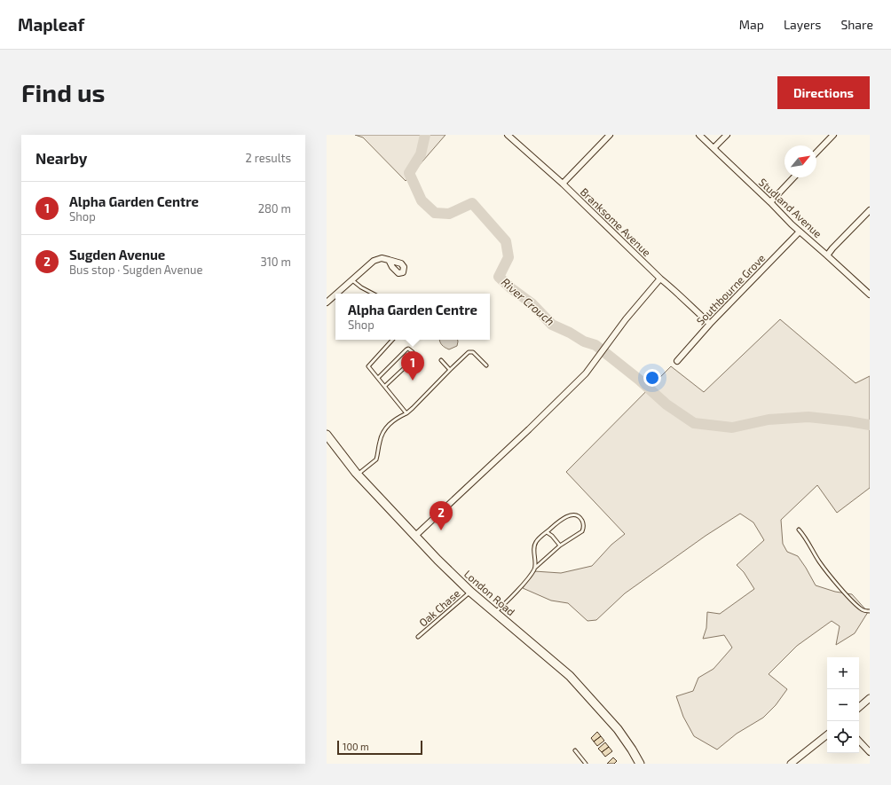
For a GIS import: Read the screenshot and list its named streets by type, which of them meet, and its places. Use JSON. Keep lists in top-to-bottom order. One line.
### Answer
{"streets":{"main road":["London Road"],"street":["Studland Avenue","Branksome Avenue","Southbourne Grove"],"lane":["Oak Chase"]},"crossings":[["Studland Avenue","Southbourne Grove"],["Branksome Avenue","Southbourne Grove"],["London Road","Oak Chase"]],"water":["River Crouch"],"scale_bar":"100 m","north":"top right","page":{"header":"Mapleaf","nav":["Map","Layers","Share"],"buttons":"Directions","title":"Find us","heading":["Nearby","2 results"],"list":[{"mark":"1","name":"Alpha Garden Centre","note":"Shop","value":"280 m"},{"mark":"2","name":"Sugden Avenue","note":"Bus stop · Sugden Avenue","value":"310 m"}],"popup":["Alpha Garden Centre","Shop"],"pins":["1","2"],"map_buttons":["+","−"],"scale":"100 m"}}
